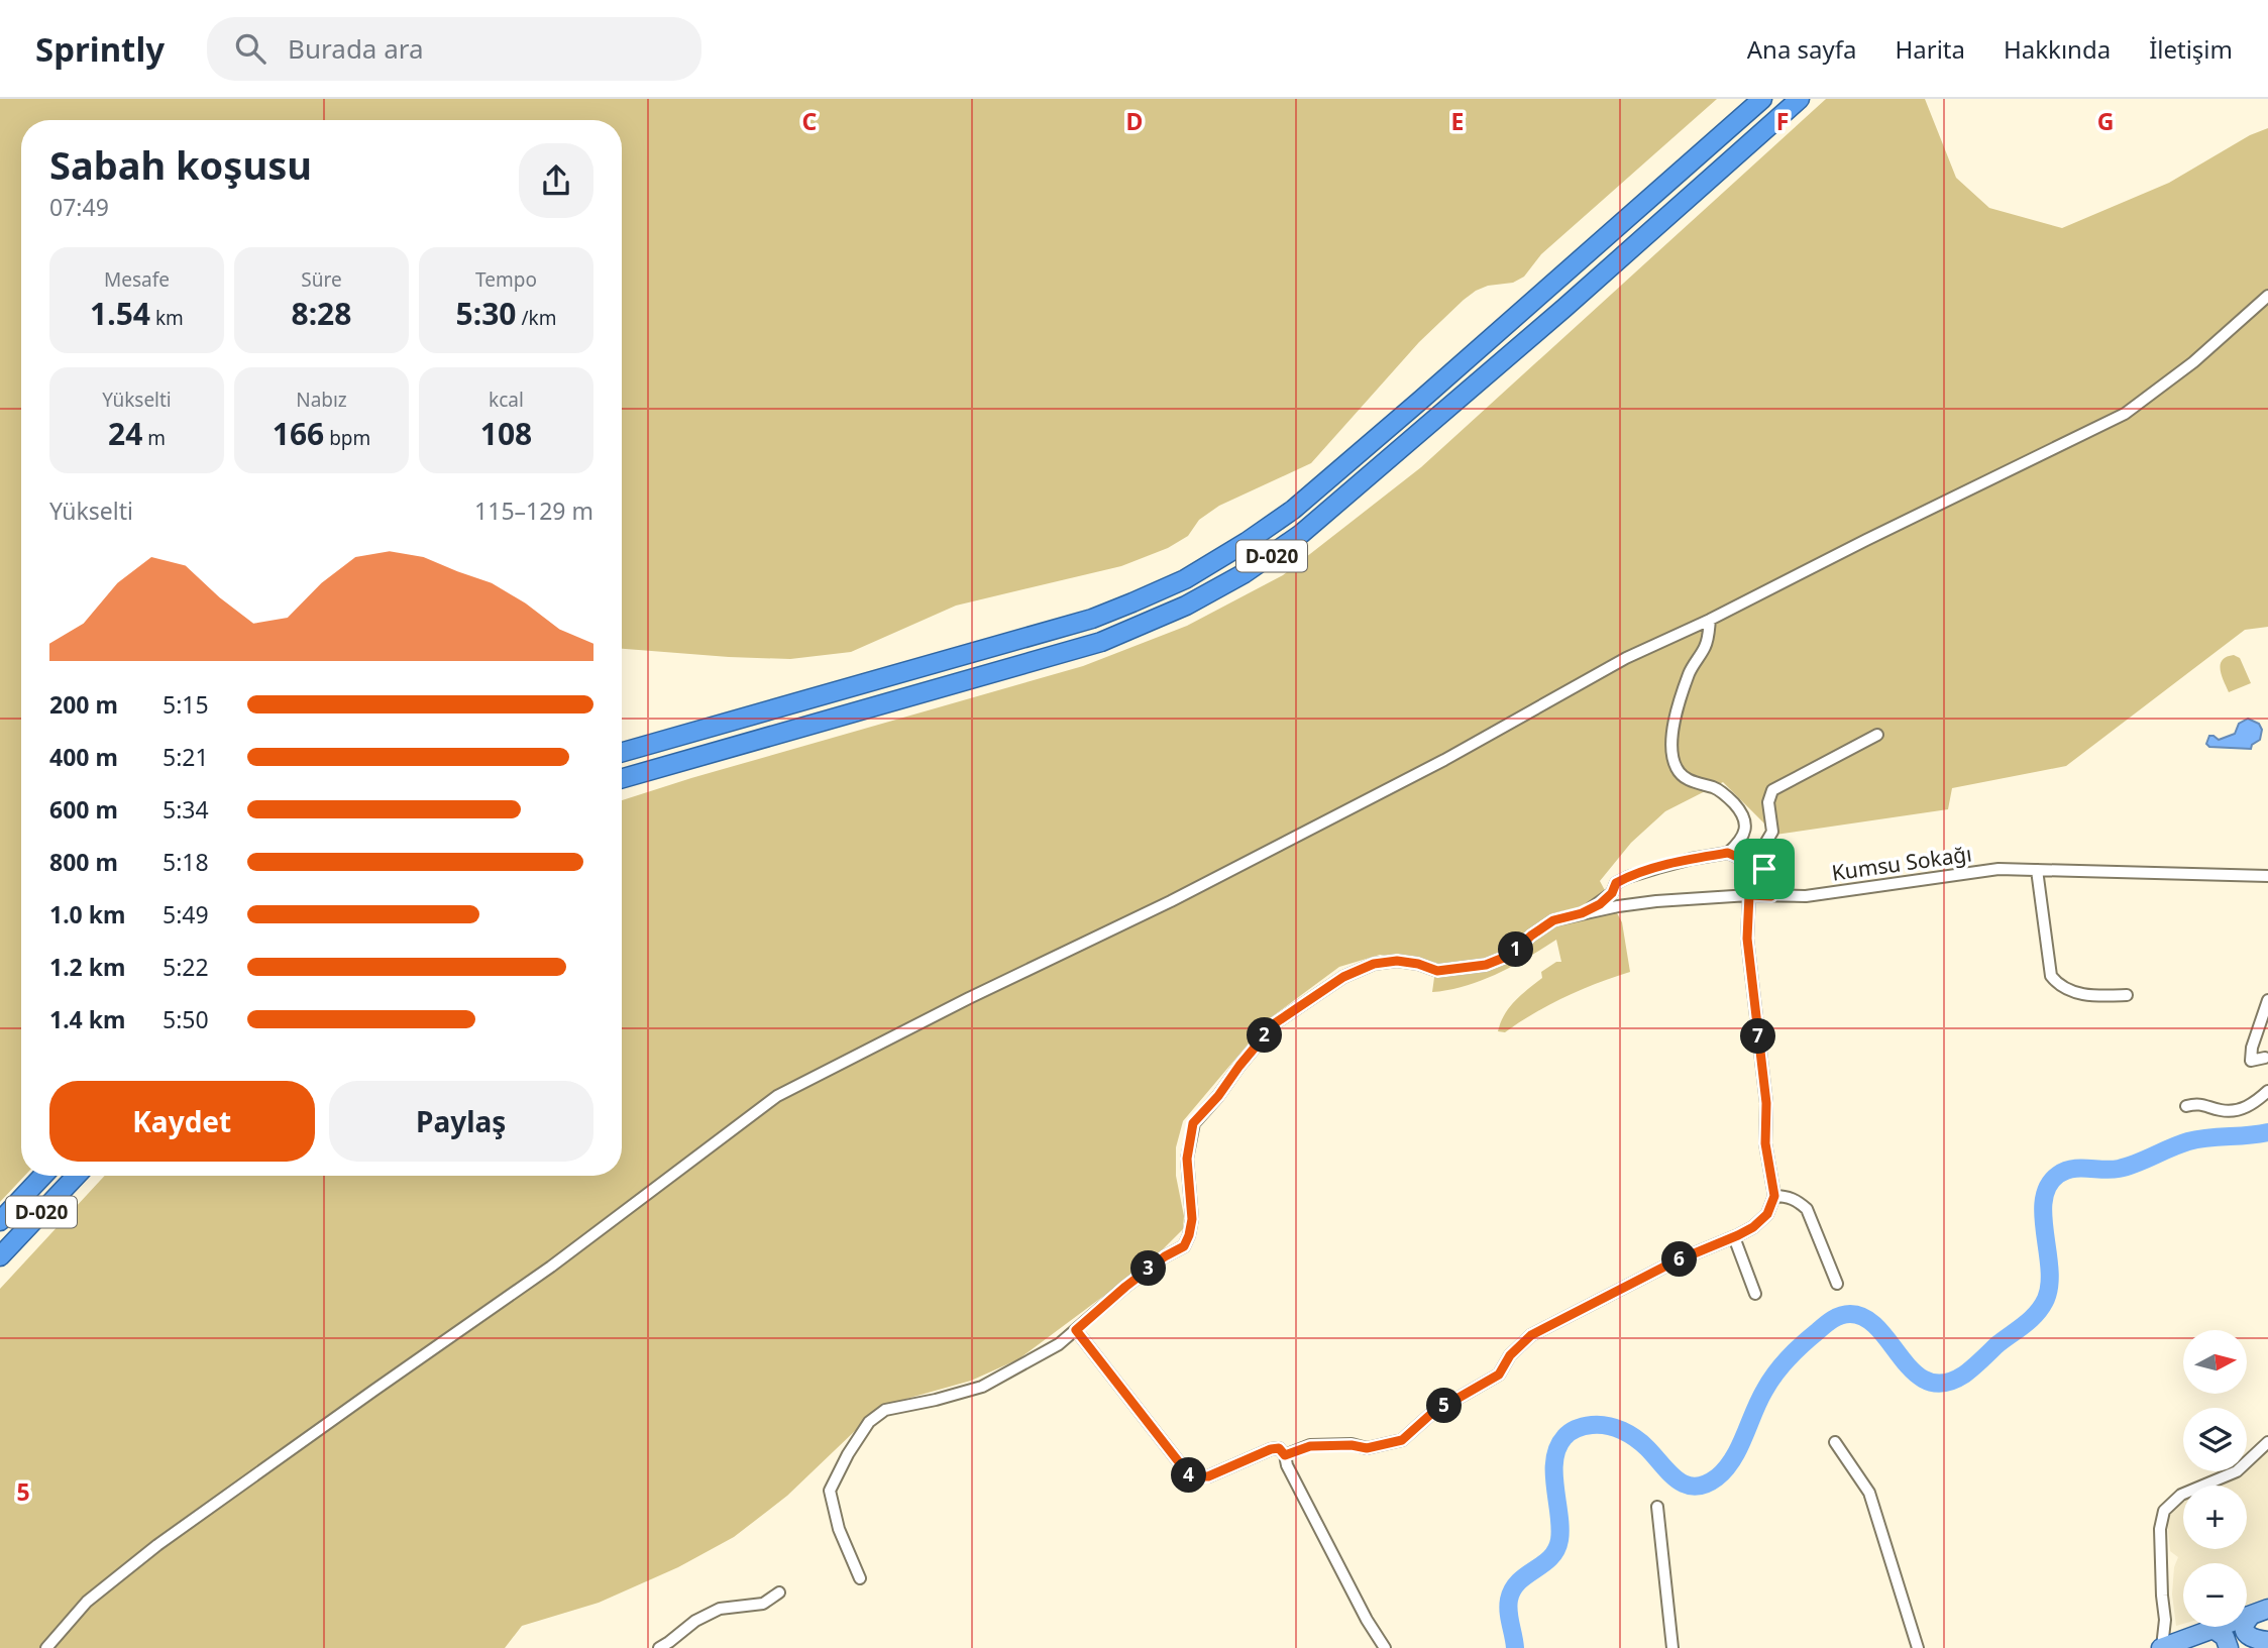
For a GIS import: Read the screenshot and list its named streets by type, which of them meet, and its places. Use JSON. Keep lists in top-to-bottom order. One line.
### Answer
{"streets":{"highway":["D-020"],"street":["Kumsu Sokağı"]},"north":"right","page":{"header":"Sprintly","search":"Burada ara","nav":["Ana sayfa","Harita","Hakkında","İletişim"],"heading":["Sabah koşusu","07:49"],"stats":[["Mesafe","1.54 km"],["Süre","8:28"],["Tempo","5:30 /km"],["Yükselti","24 m"],["Nabız","166 bpm"],["kcal","108"]],"chart":["Yükselti","115–129 m"],"list":[{"name":"200 m","note":"5:15"},{"name":"400 m","note":"5:21"},{"name":"600 m","note":"5:34"},{"name":"800 m","note":"5:18"},{"name":"1.0 km","note":"5:49"},{"name":"1.2 km","note":"5:22"},{"name":"1.4 km","note":"5:50"}],"pins":["1","2","7","6","3","5","4"],"buttons":["Kaydet","Paylaş"],"map_buttons":["+","−"]},"grid":{"columns":["C","D","E","F","G"],"rows":["5"]}}
